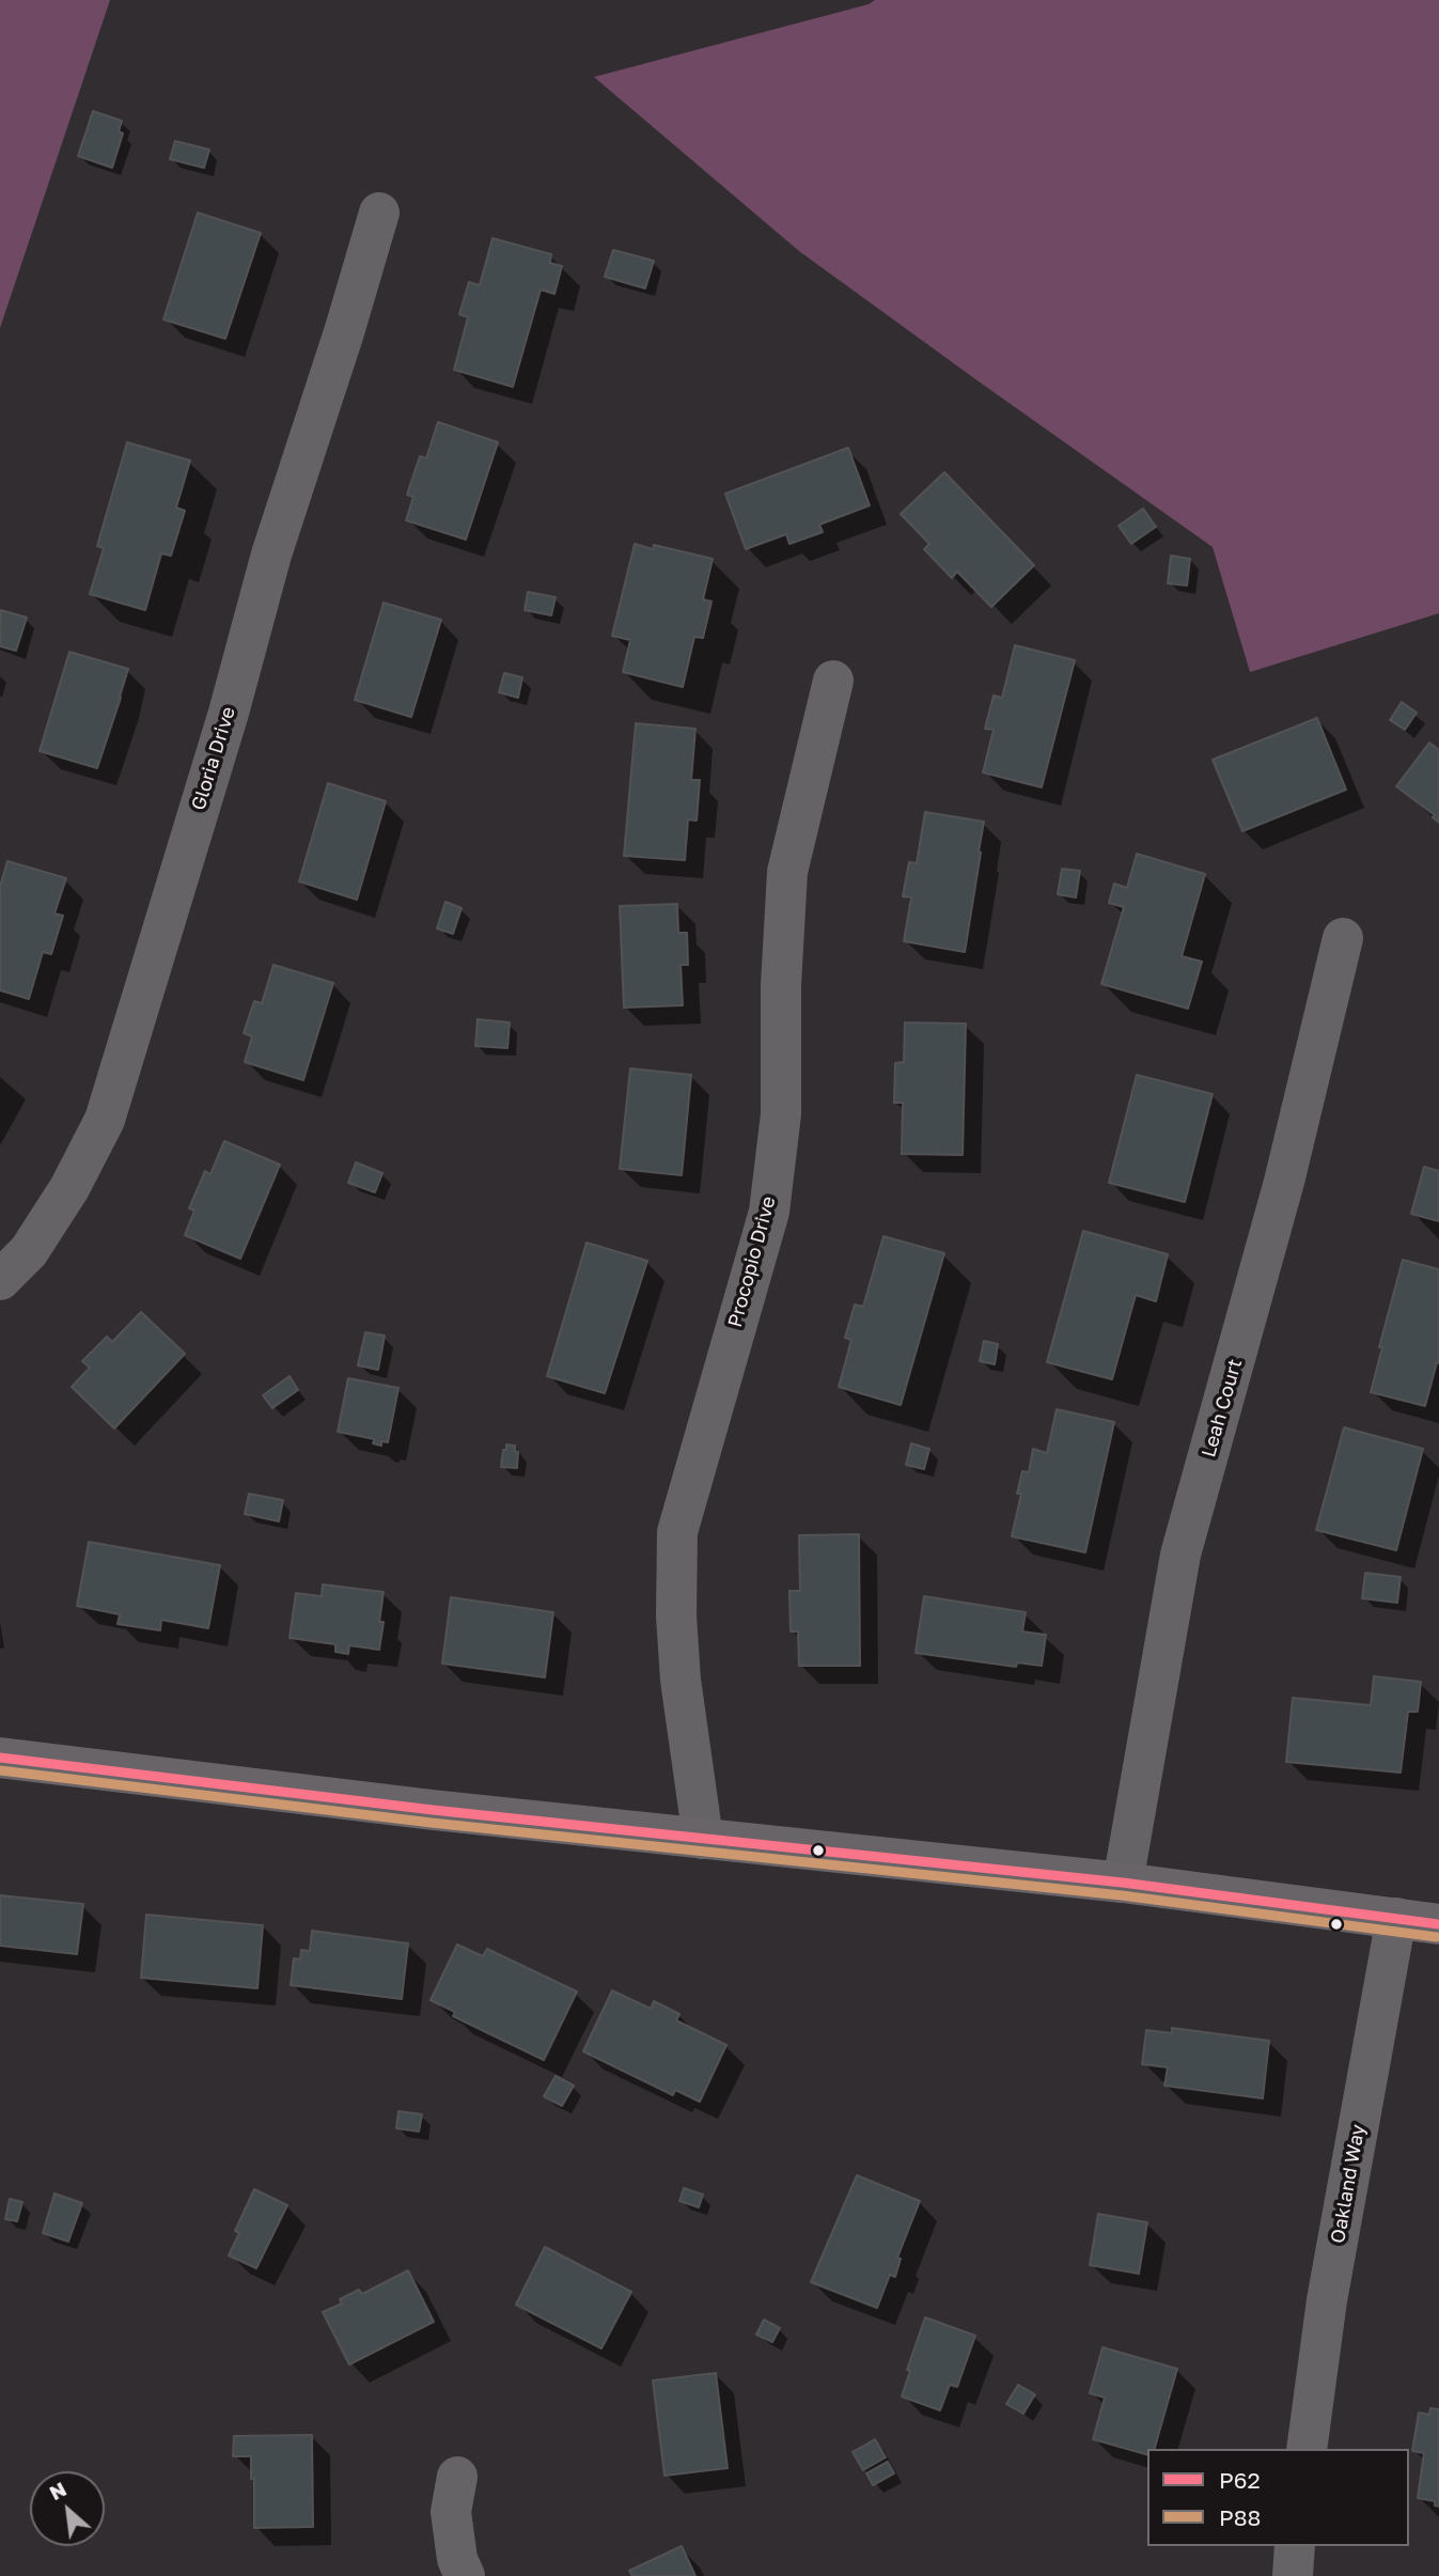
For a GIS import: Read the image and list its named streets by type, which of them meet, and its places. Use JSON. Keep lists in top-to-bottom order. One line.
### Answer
{"streets":{"street":["Gloria Drive","Procopio Drive","Leah Court","Oakland Way"]},"lines":["transit line P62","transit line P88"],"legend":["P62","P88"],"north":"top left"}
